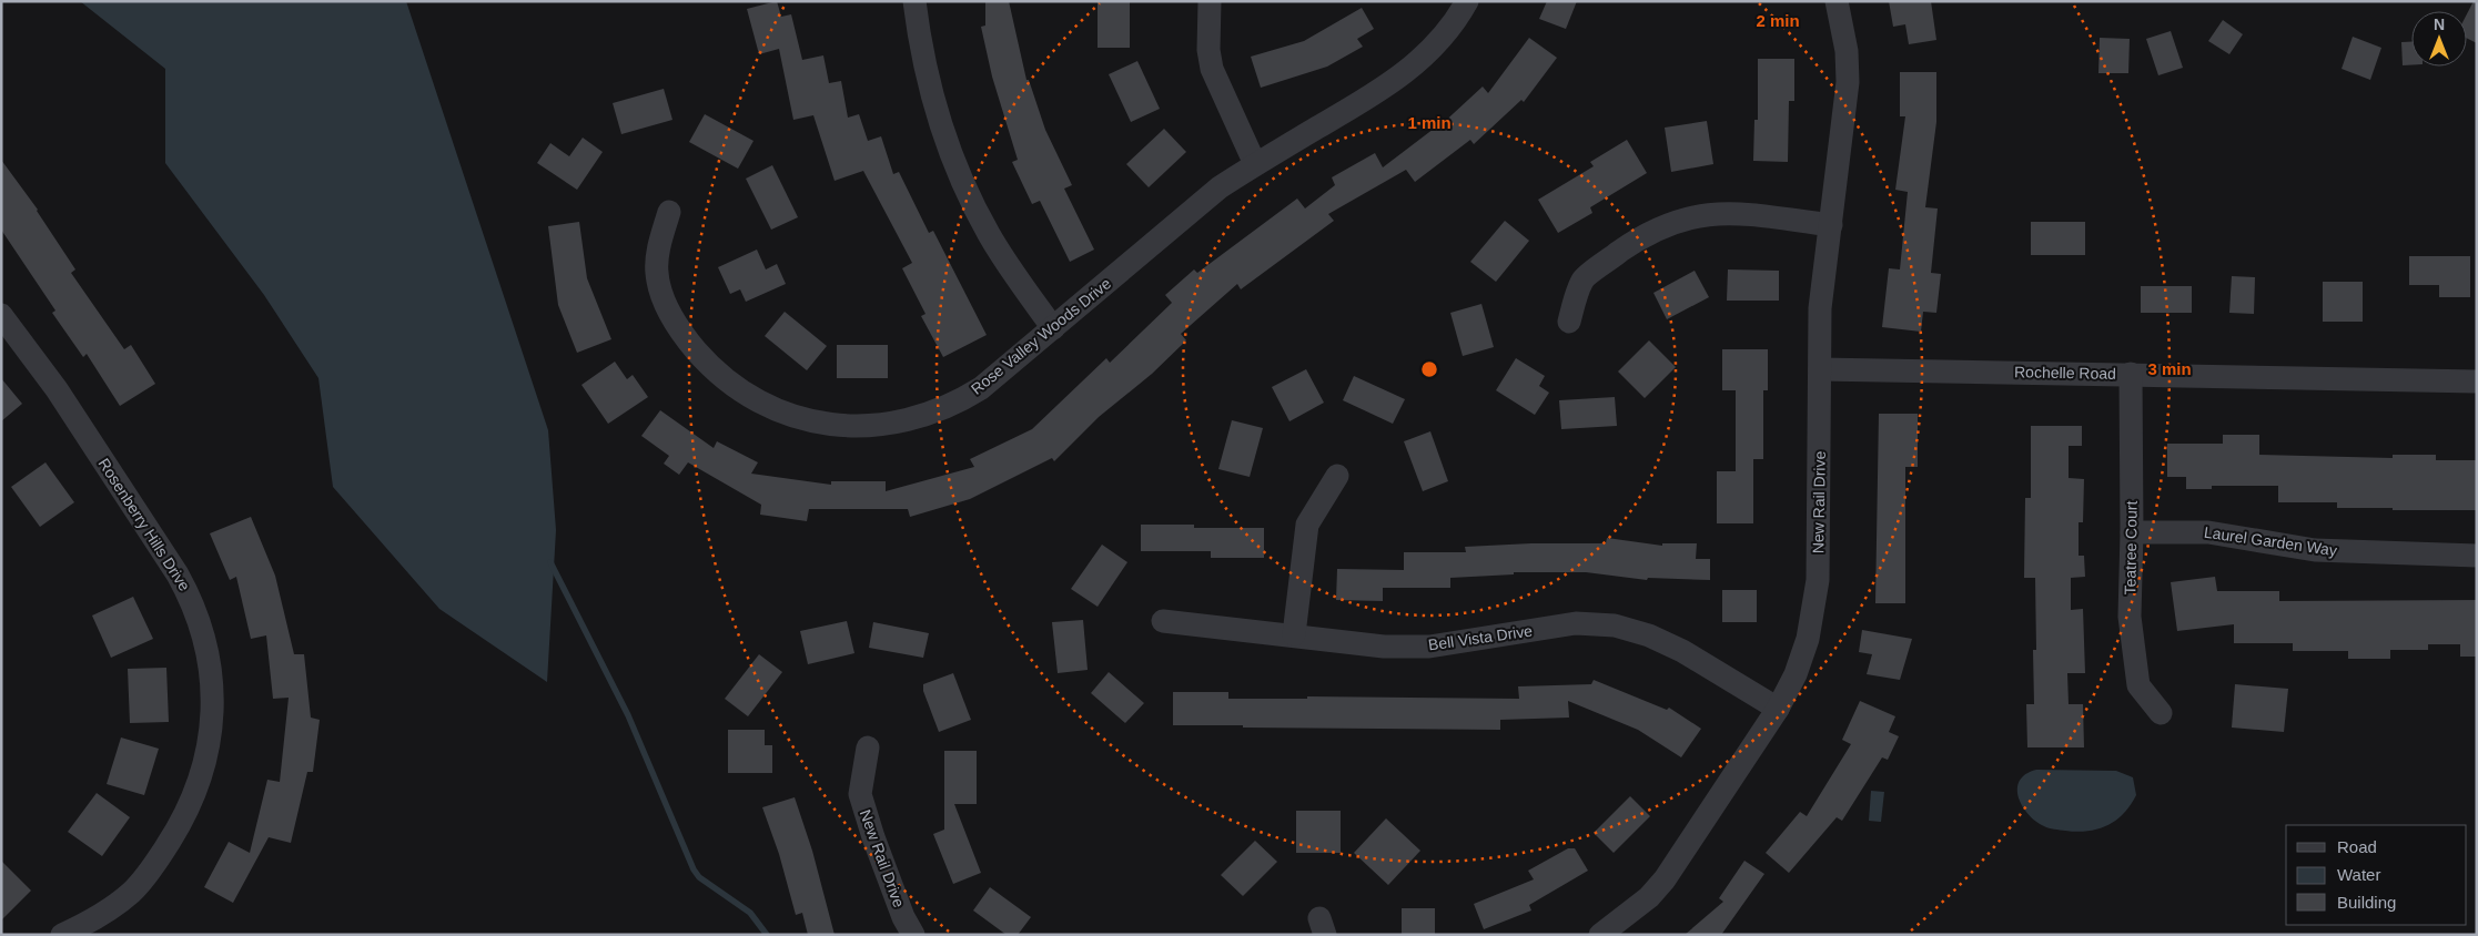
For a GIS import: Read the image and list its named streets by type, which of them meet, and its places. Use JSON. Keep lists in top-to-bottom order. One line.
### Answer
{"streets":{"street":["Rose Valley Woods Drive","Rochelle Road","New Rail Drive","Rosenberry Hills Drive","Laurel Garden Way","Teatree Court","Bell Vista Drive"]},"crossings":[["Rochelle Road","New Rail Drive"],["Rochelle Road","Teatree Court"],["New Rail Drive","Bell Vista Drive"],["Laurel Garden Way","Teatree Court"]],"legend":["Road","Water","Building"],"north":"top","rings":["2 min","1 min","3 min"]}
